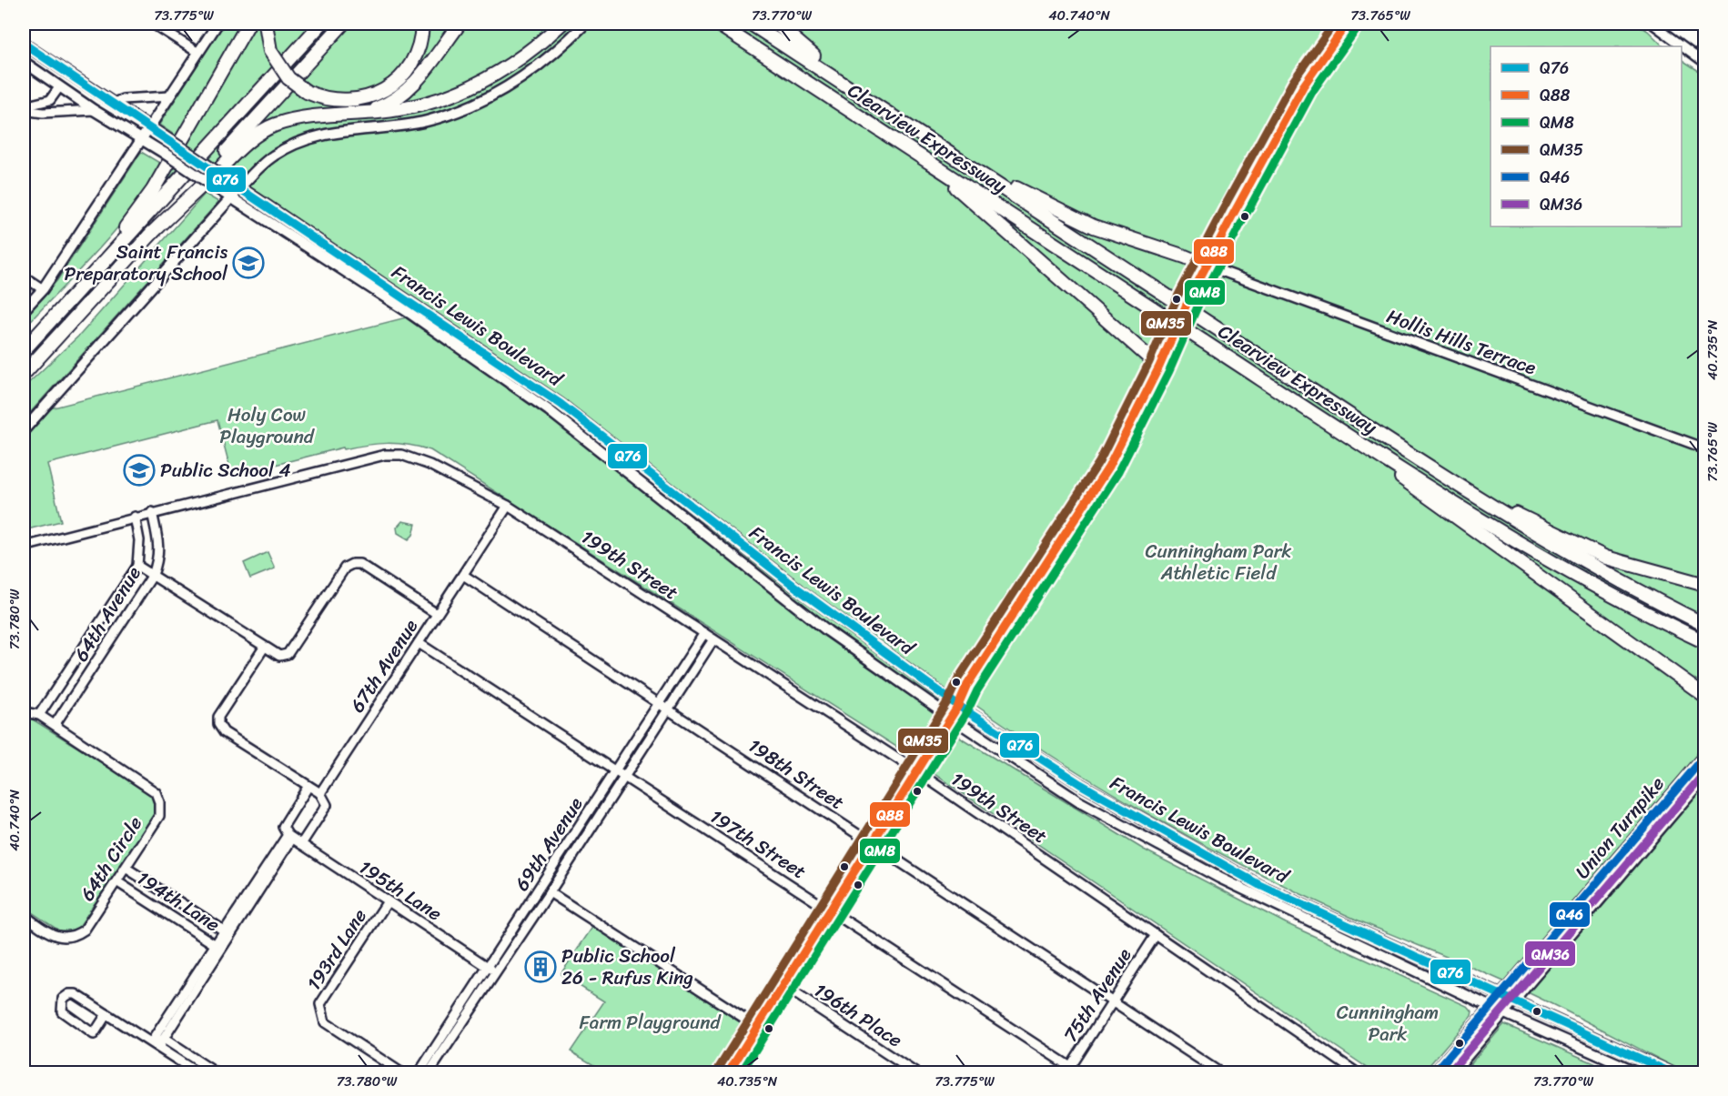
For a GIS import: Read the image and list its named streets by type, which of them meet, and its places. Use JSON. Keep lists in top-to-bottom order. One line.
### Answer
{"streets":{"highway":["Clearview Expressway"],"main road":["Francis Lewis Boulevard","Union Turnpike"],"street":["Hollis Hills Terrace","199th Street","64th Avenue","67th Avenue","198th Street","69th Avenue","197th Street","64th Circle","195th Lane","194th Lane","193rd Lane","75th Avenue","196th Place"]},"crossings":[["Francis Lewis Boulevard","Union Turnpike"],["199th Street","64th Avenue"],["199th Street","67th Avenue"],["199th Street","69th Avenue"],["199th Street","75th Avenue"],["64th Avenue","64th Circle"],["67th Avenue","198th Street"],["67th Avenue","197th Street"],["198th Street","69th Avenue"],["198th Street","75th Avenue"],["69th Avenue","197th Street"],["69th Avenue","195th Lane"],["197th Street","75th Avenue"],["64th Circle","194th Lane"],["195th Lane","193rd Lane"]],"parks":["Holy Cow Playground","Cunningham Park Athletic Field","Cunningham Park","Farm Playground"],"places":{"school or university":["Saint Francis Preparatory School","Public School 4"],"building":["Public School 26 - Rufus King"]},"lines":["transit line Q88","transit line QM35","transit line QM8","transit line Q76","transit line Q46","transit line QM36"],"legend":["Q76","Q88","QM8","QM35","Q46","QM36"],"coordinates":["73.775°W","73.770°W","40.740°N","73.765°W","40.735°N","73.780°W"]}
